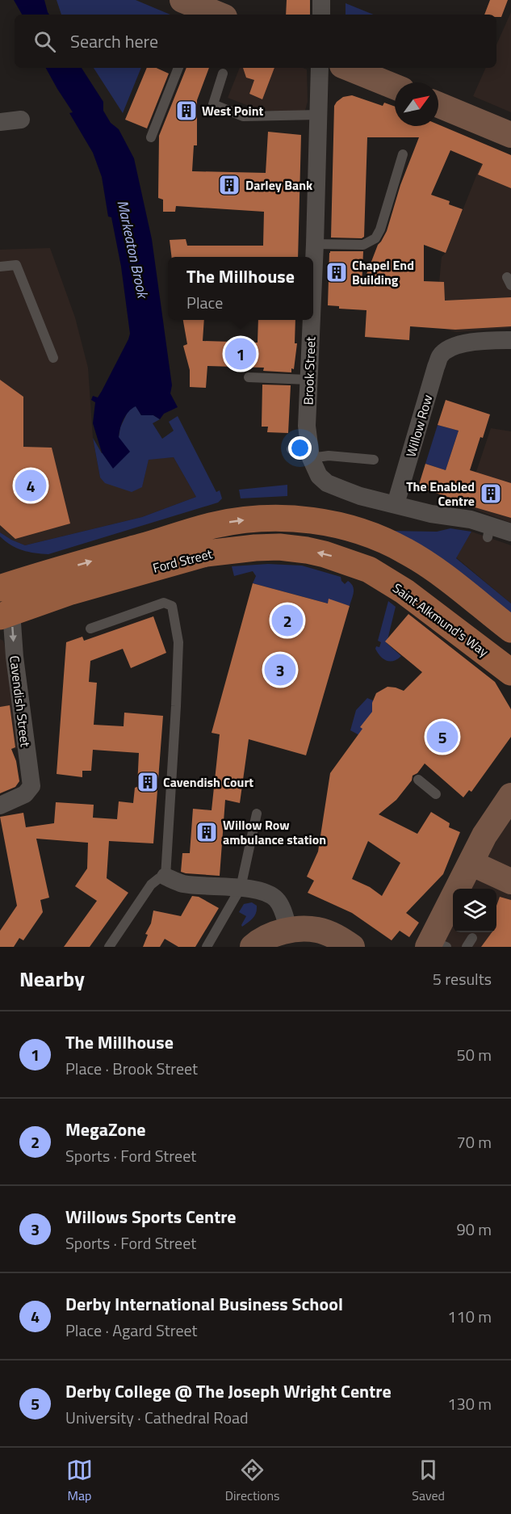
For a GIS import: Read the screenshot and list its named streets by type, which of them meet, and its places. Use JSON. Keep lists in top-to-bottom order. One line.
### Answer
{"streets":{"main road":["Ford Street","Saint Alkmund's Way"],"street":["Brook Street","Willow Row","Cavendish Street"]},"crossings":[["Brook Street","Willow Row"],["Ford Street","Saint Alkmund's Way"],["Ford Street","Cavendish Street"]],"one_way":["Cavendish Street"],"water":["Markeaton Brook"],"places":{"building":["West Point","Darley Bank","Chapel End Building","The Enabled Centre","Cavendish Court","Willow Row ambulance station"]},"north":"top right","page":{"search":"Search here","popup":["The Millhouse","Place"],"pins":["1","4","2","3","5"],"heading":["Nearby","5 results"],"list":[{"mark":"1","name":"The Millhouse","note":"Place · Brook Street","value":"50 m"},{"mark":"2","name":"MegaZone","note":"Sports · Ford Street","value":"70 m"},{"mark":"3","name":"Willows Sports Centre","note":"Sports · Ford Street","value":"90 m"},{"mark":"4","name":"Derby International Business School","note":"Place · Agard Street","value":"110 m"},{"mark":"5","name":"Derby College @ The Joseph Wright Centre","note":"University · Cathedral Road","value":"130 m"}],"nav":["Map","Directions","Saved"]}}
